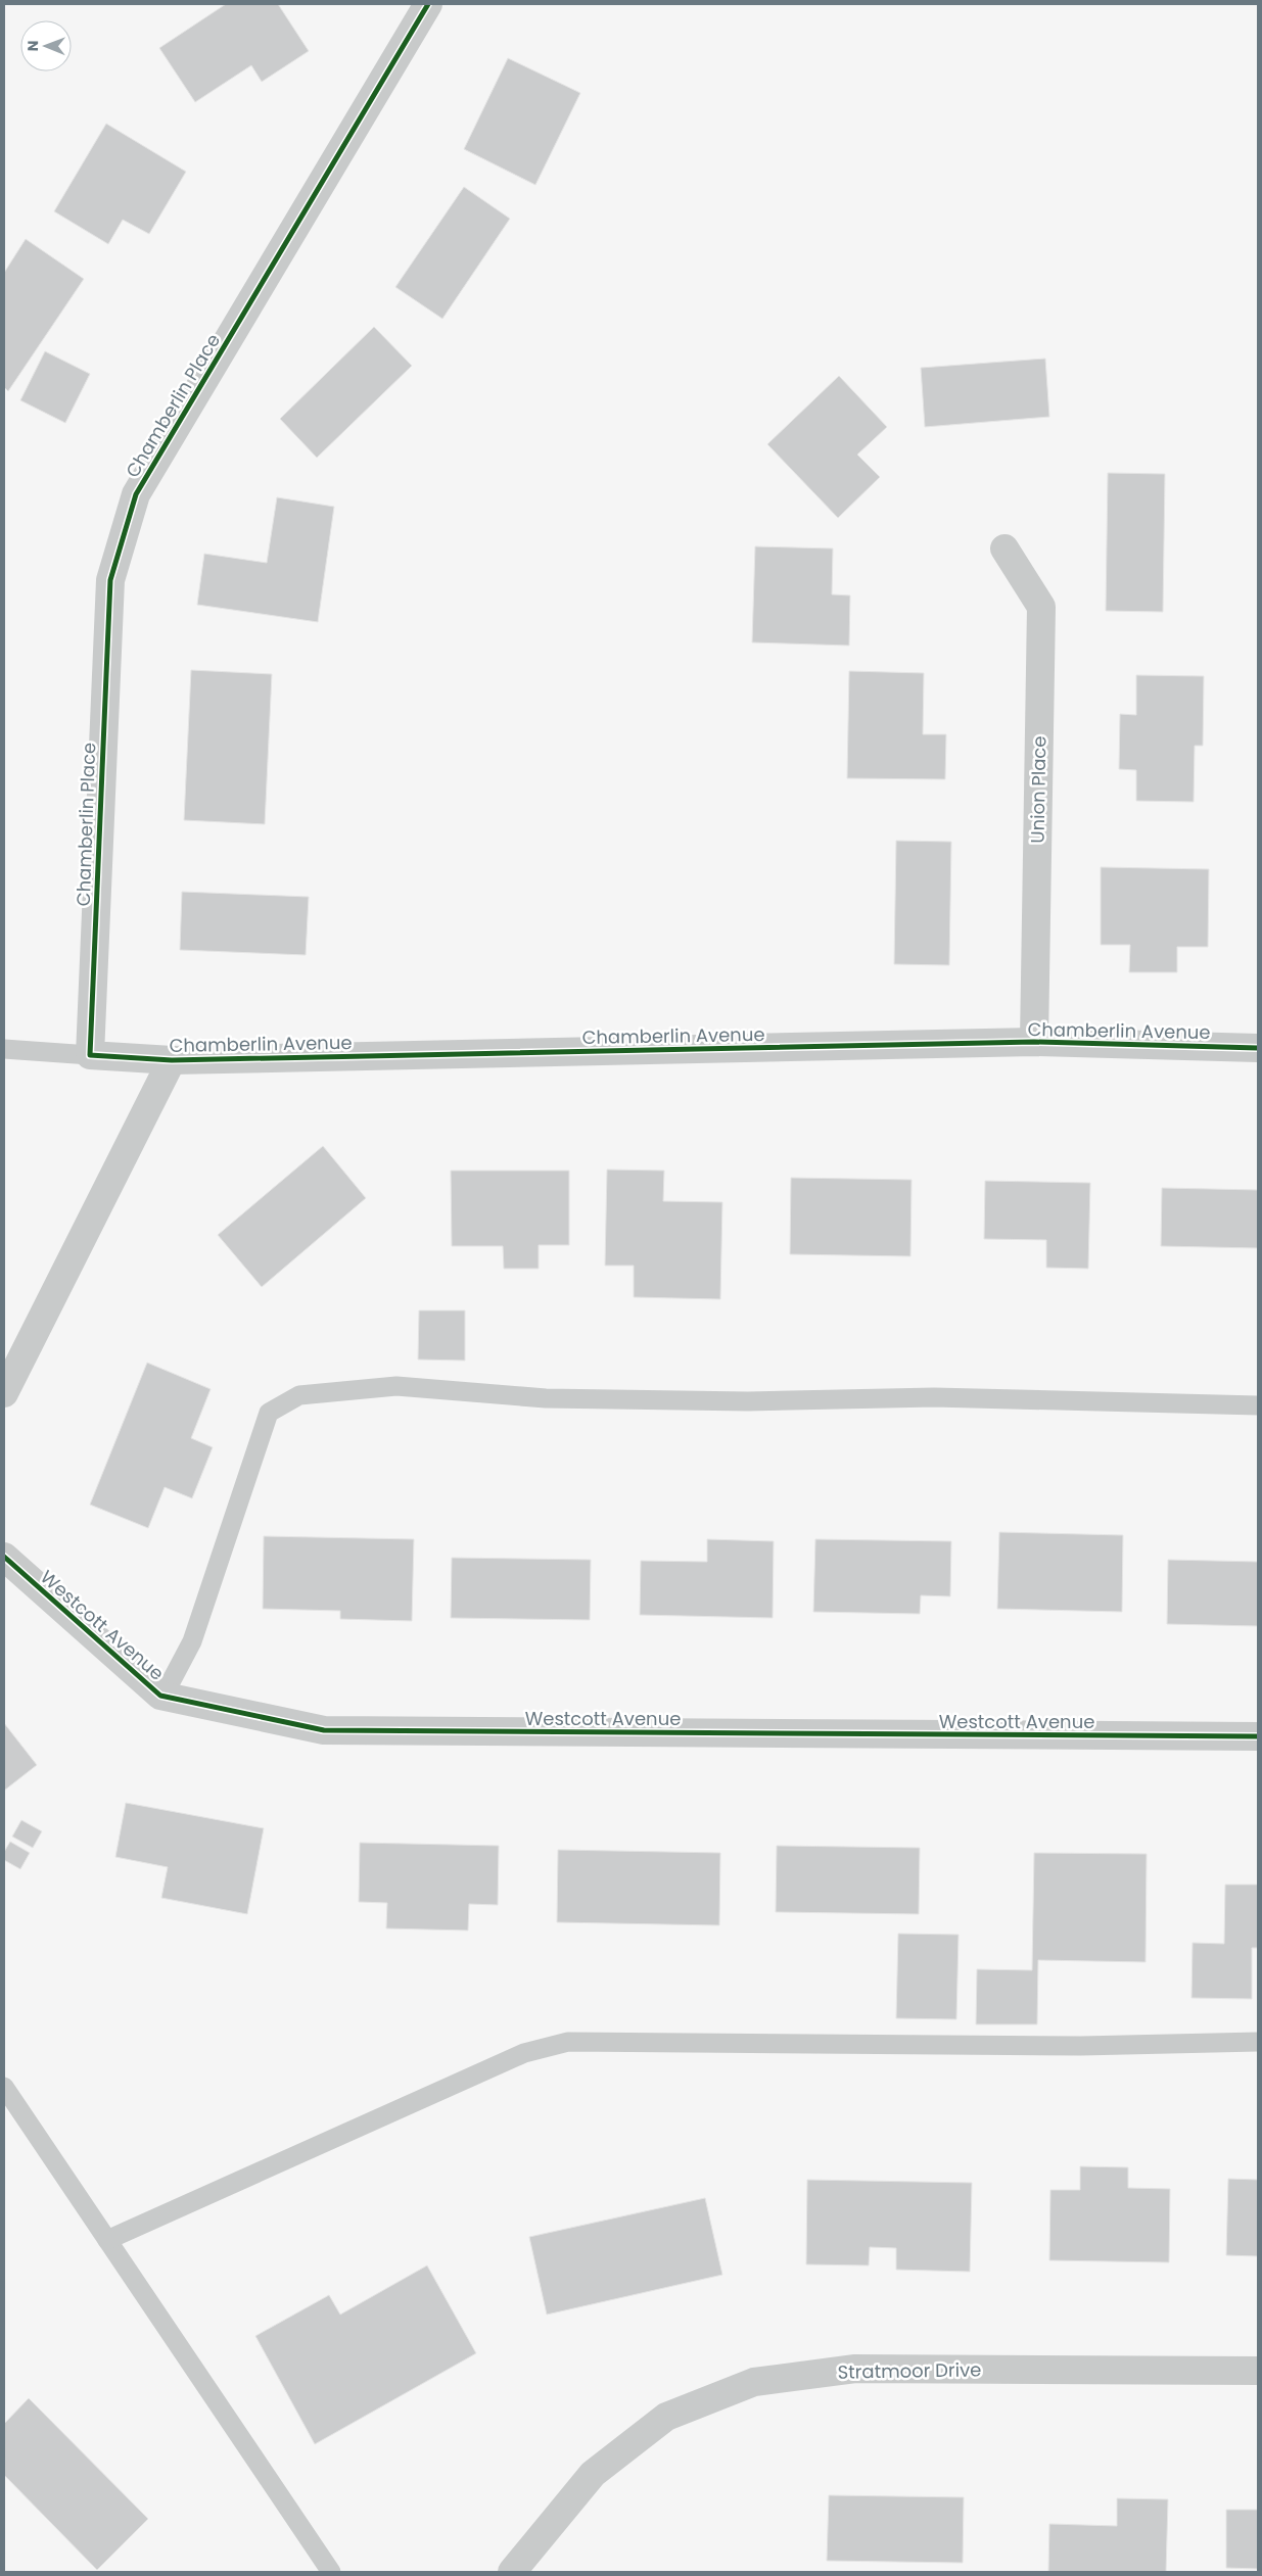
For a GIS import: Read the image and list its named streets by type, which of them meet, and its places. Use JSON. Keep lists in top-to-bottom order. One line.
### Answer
{"streets":{"street":["Chamberlin Place","Union Place","Chamberlin Avenue","Westcott Avenue","Stratmoor Drive"]},"crossings":[["Chamberlin Place","Chamberlin Avenue"],["Union Place","Chamberlin Avenue"]],"north":"left"}
